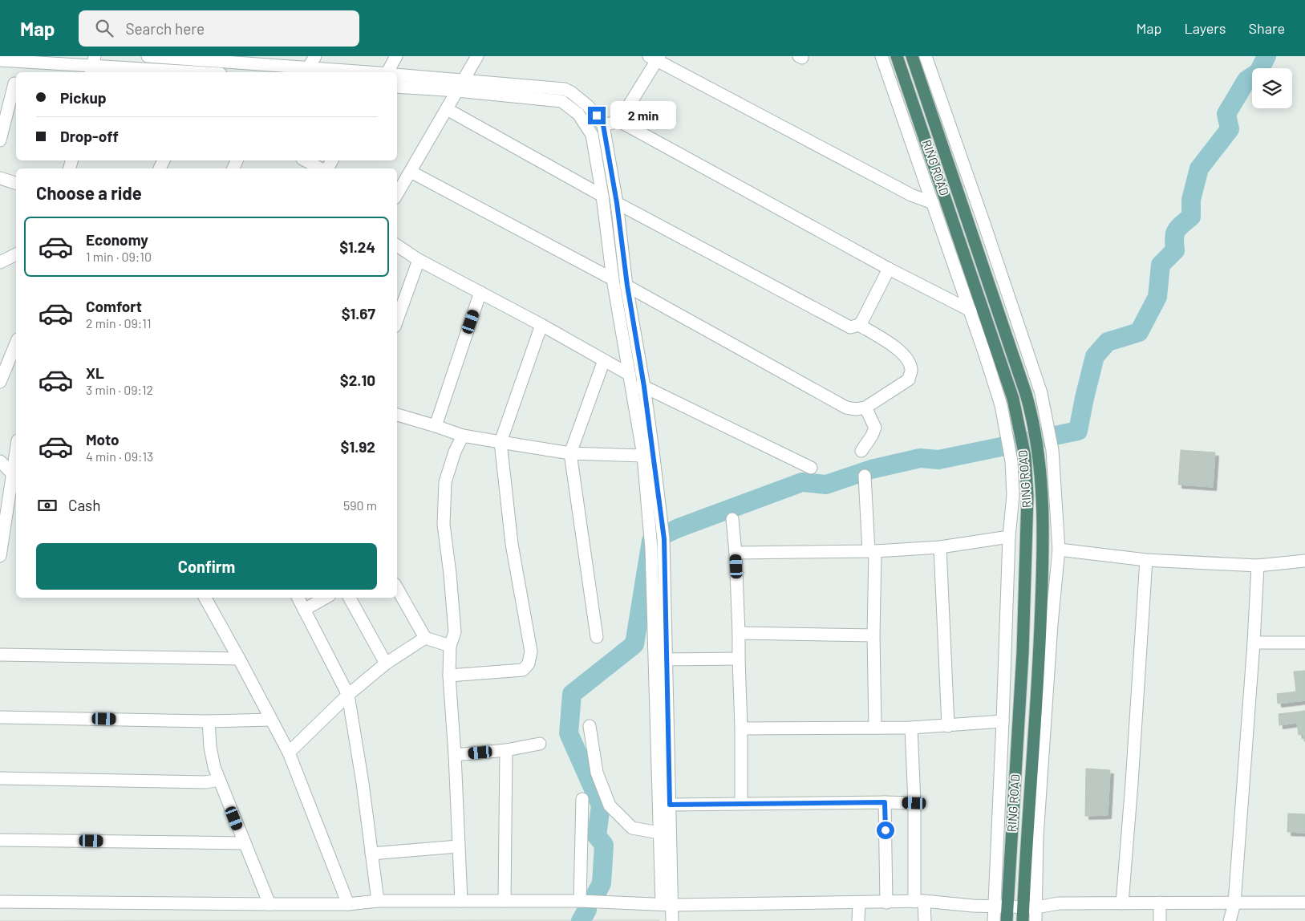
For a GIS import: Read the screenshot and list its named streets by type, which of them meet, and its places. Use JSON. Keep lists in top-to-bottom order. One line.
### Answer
{"streets":{"highway":["RING ROAD"]},"page":{"header":"Map","search":"Search here","nav":["Map","Layers","Share"],"banner":["Pickup","Drop-off"],"bubble":"2 min","heading":"Choose a ride","list":[{"name":"Economy","note":"1 min · 09:10","value":"$1.24"},{"name":"Comfort","note":"2 min · 09:11","value":"$1.67"},{"name":"XL","note":"3 min · 09:12","value":"$2.10"},{"name":"Moto","note":"4 min · 09:13","value":"$1.92"}],"pay":["Cash","590 m"],"buttons":"Confirm"}}
